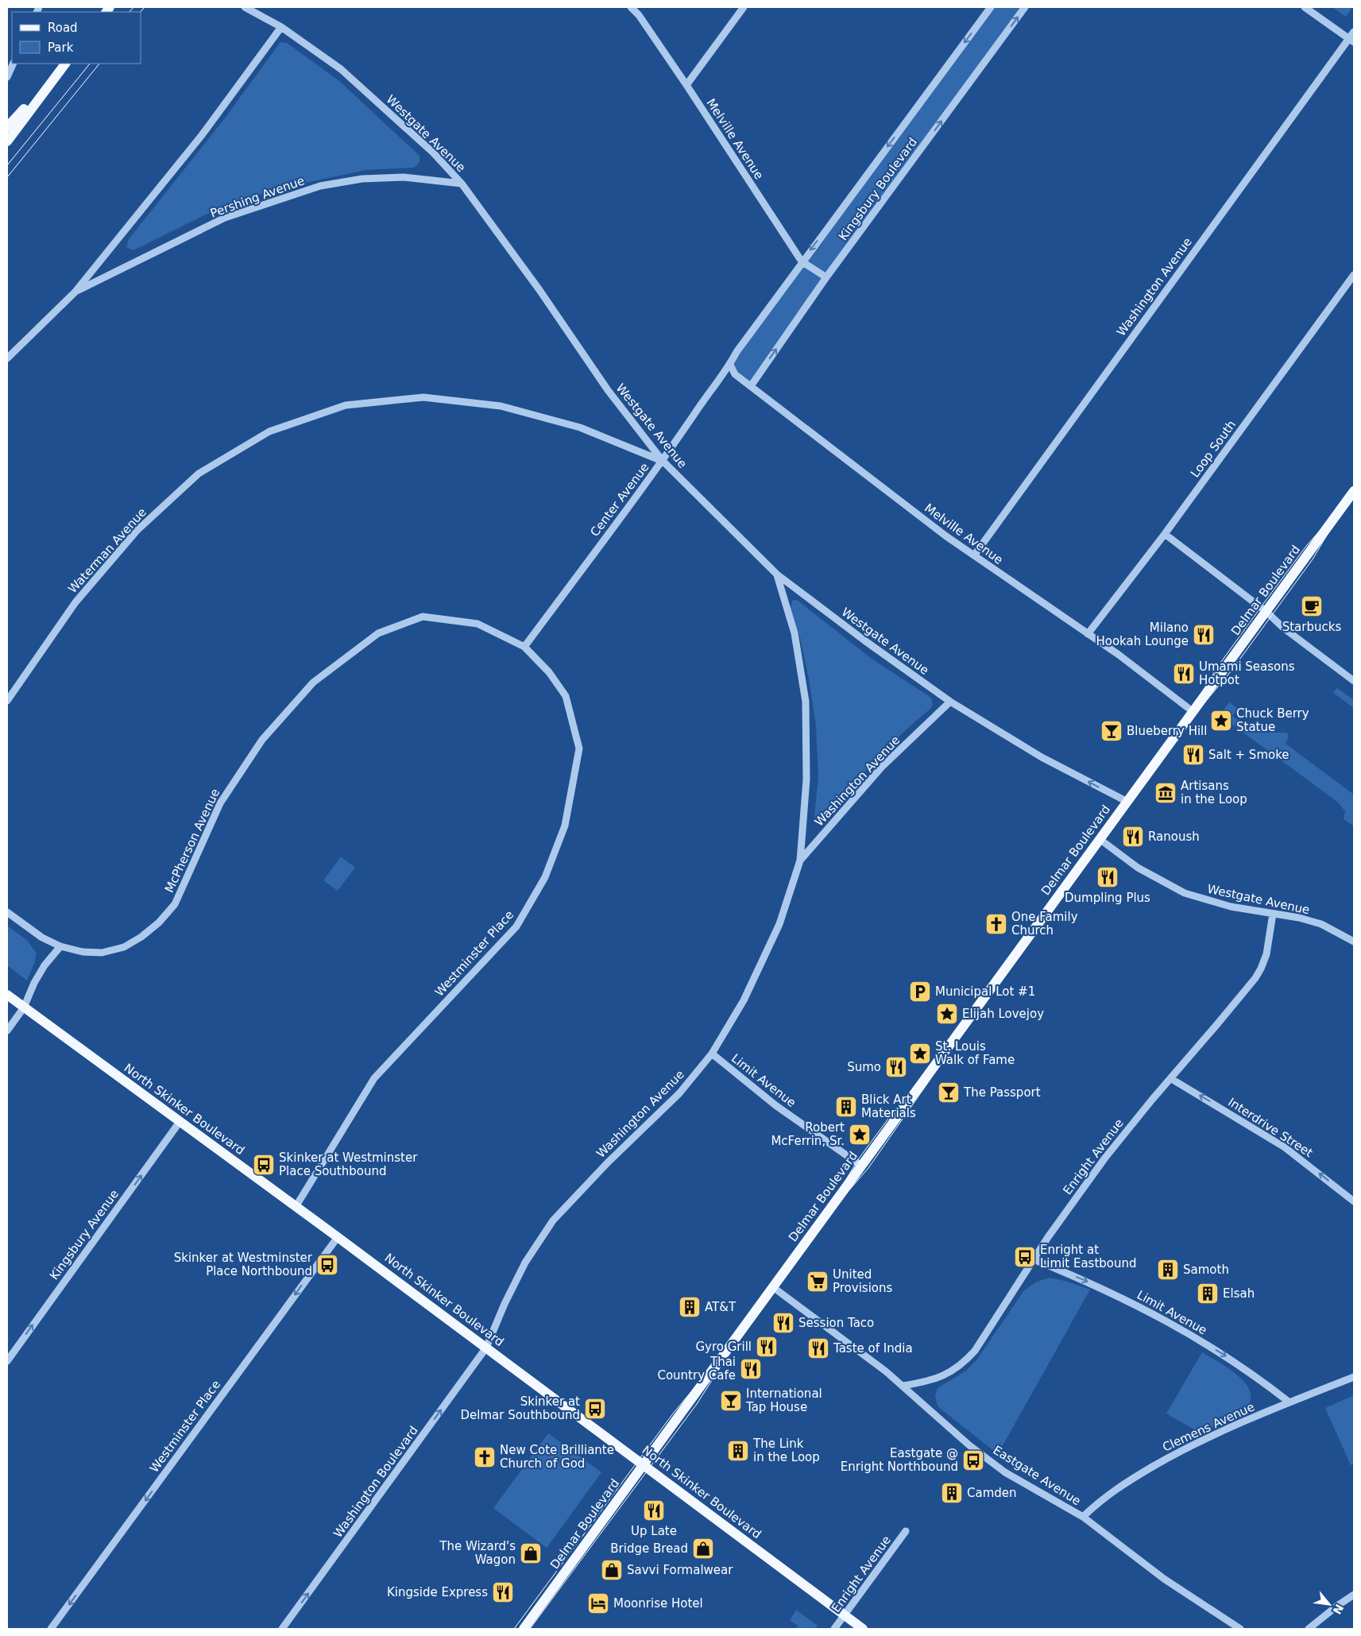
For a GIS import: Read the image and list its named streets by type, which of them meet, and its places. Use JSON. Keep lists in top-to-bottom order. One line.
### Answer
{"streets":{"main road":["Delmar Boulevard","North Skinker Boulevard"],"street":["Westgate Avenue","Melville Avenue","Kingsbury Boulevard","Pershing Avenue","Washington Avenue","Loop South","Center Avenue","Waterman Avenue","McPherson Avenue","Westminster Place","Limit Avenue","Interdrive Street","Enright Avenue","Kingsbury Avenue","Clemens Avenue","Eastgate Avenue","Washington Boulevard"]},"crossings":[["Westgate Avenue","Pershing Avenue"],["Westgate Avenue","Washington Avenue"],["Westgate Avenue","Center Avenue"],["Westgate Avenue","Waterman Avenue"],["Westgate Avenue","Delmar Boulevard"],["Westgate Avenue","Enright Avenue"],["Melville Avenue","Kingsbury Boulevard"],["Melville Avenue","Washington Avenue"],["Melville Avenue","Loop South"],["Melville Avenue","Center Avenue"],["Melville Avenue","Delmar Boulevard"],["Kingsbury Boulevard","Center Avenue"],["Washington Avenue","Limit Avenue"],["Washington Avenue","North Skinker Boulevard"],["Washington Avenue","Washington Boulevard"],["Center Avenue","Waterman Avenue"],["Center Avenue","McPherson Avenue"],["Center Avenue","Westminster Place"],["Delmar Boulevard","Limit Avenue"],["Delmar Boulevard","North Skinker Boulevard"],["Delmar Boulevard","Eastgate Avenue"],["McPherson Avenue","Westminster Place"],["Westminster Place","North Skinker Boulevard"],["Limit Avenue","Enright Avenue"],["Limit Avenue","Clemens Avenue"],["North Skinker Boulevard","Enright Avenue"],["North Skinker Boulevard","Kingsbury Avenue"],["North Skinker Boulevard","Washington Boulevard"],["Interdrive Street","Enright Avenue"],["Enright Avenue","Eastgate Avenue"],["Clemens Avenue","Eastgate Avenue"]],"one_way":["Westminster Place","Limit Avenue","Interdrive Street","Kingsbury Avenue","Washington Boulevard"],"places":{"cafe":["Starbucks"],"restaurant":["Milano Hookah Lounge","Umami Seasons Hotpot","Salt + Smoke","Ranoush","Dumpling Plus","Sumo","Session Taco","Gyro Grill","Taste of India","Thai Country Cafe","Up Late","Kingside Express"],"place":["Chuck Berry Statue","Elijah Lovejoy","St. Louis Walk of Fame","Robert McFerrin, Sr."],"bar":["Blueberry Hill","The Passport","International Tap House"],"museum":["Artisans in the Loop"],"church":["One Family Church","New Cote Brilliante Church of God"],"parking":["Municipal Lot #1"],"building":["Blick Art Materials","Samoth","Elsah","AT&T","The Link in the Loop","Camden"],"bus stop":["Skinker at Westminster Place Southbound","Enright at Limit Eastbound","Skinker at Westminster Place Northbound","Skinker at Delmar Southbound","Eastgate @ Enright Northbound"],"supermarket":["United Provisions"],"shop":["Bridge Bread","The Wizard's Wagon","Savvi Formalwear"],"hotel":["Moonrise Hotel"]},"legend":["Road","Park"],"north":"bottom right"}
